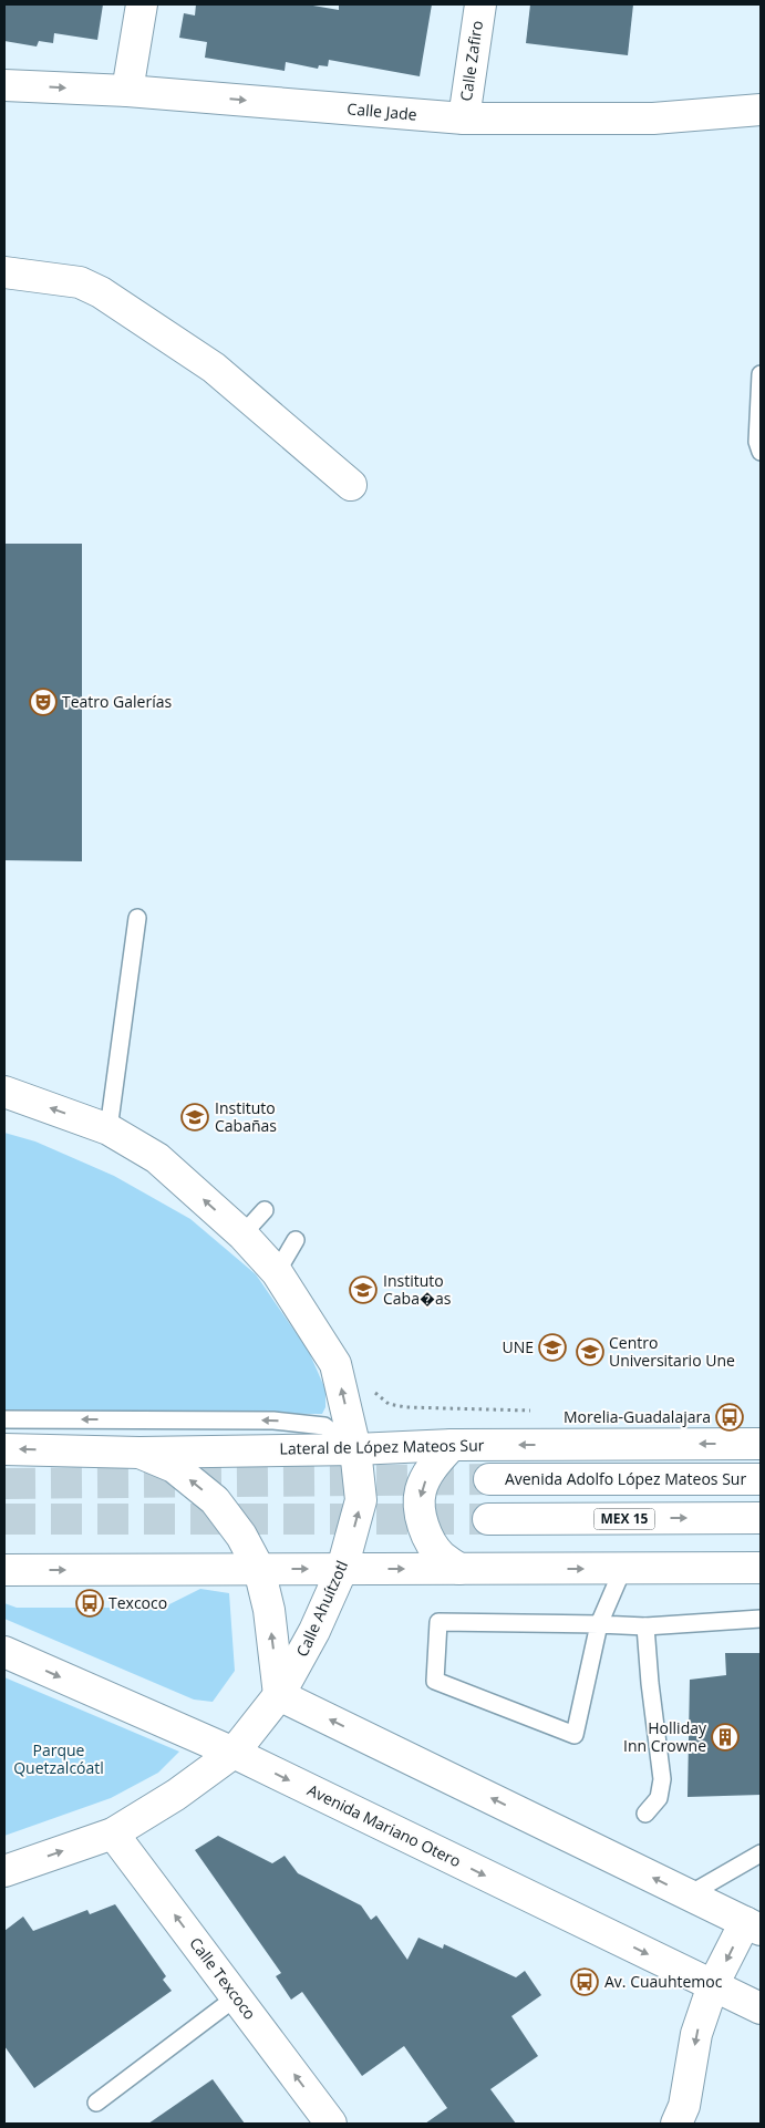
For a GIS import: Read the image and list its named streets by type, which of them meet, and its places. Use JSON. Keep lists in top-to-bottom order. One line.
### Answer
{"streets":{"main road":["Calle Zafiro","Calle Jade","Lateral de López Mateos Sur","Avenida Adolfo López Mateos Sur","MEX 15","Calle Ahuítzotl","Avenida Mariano Otero","Calle Texcoco"]},"crossings":[["Calle Zafiro","Calle Jade"],["Lateral de López Mateos Sur","Calle Ahuítzotl"],["Calle Ahuítzotl","Avenida Mariano Otero"],["Calle Ahuítzotl","Calle Texcoco"]],"one_way":["Calle Jade","Calle Texcoco"],"parks":["Parque Quetzalcóatl"],"places":{"theatre":["Teatro Galerías"],"school or university":["Instituto Cabañas","Instituto Caba�as","UNE","Centro Universitario Une"],"bus stop":["Morelia-Guadalajara","Texcoco","Av. Cuauhtemoc"],"building":["Holliday Inn Crowne"]}}
